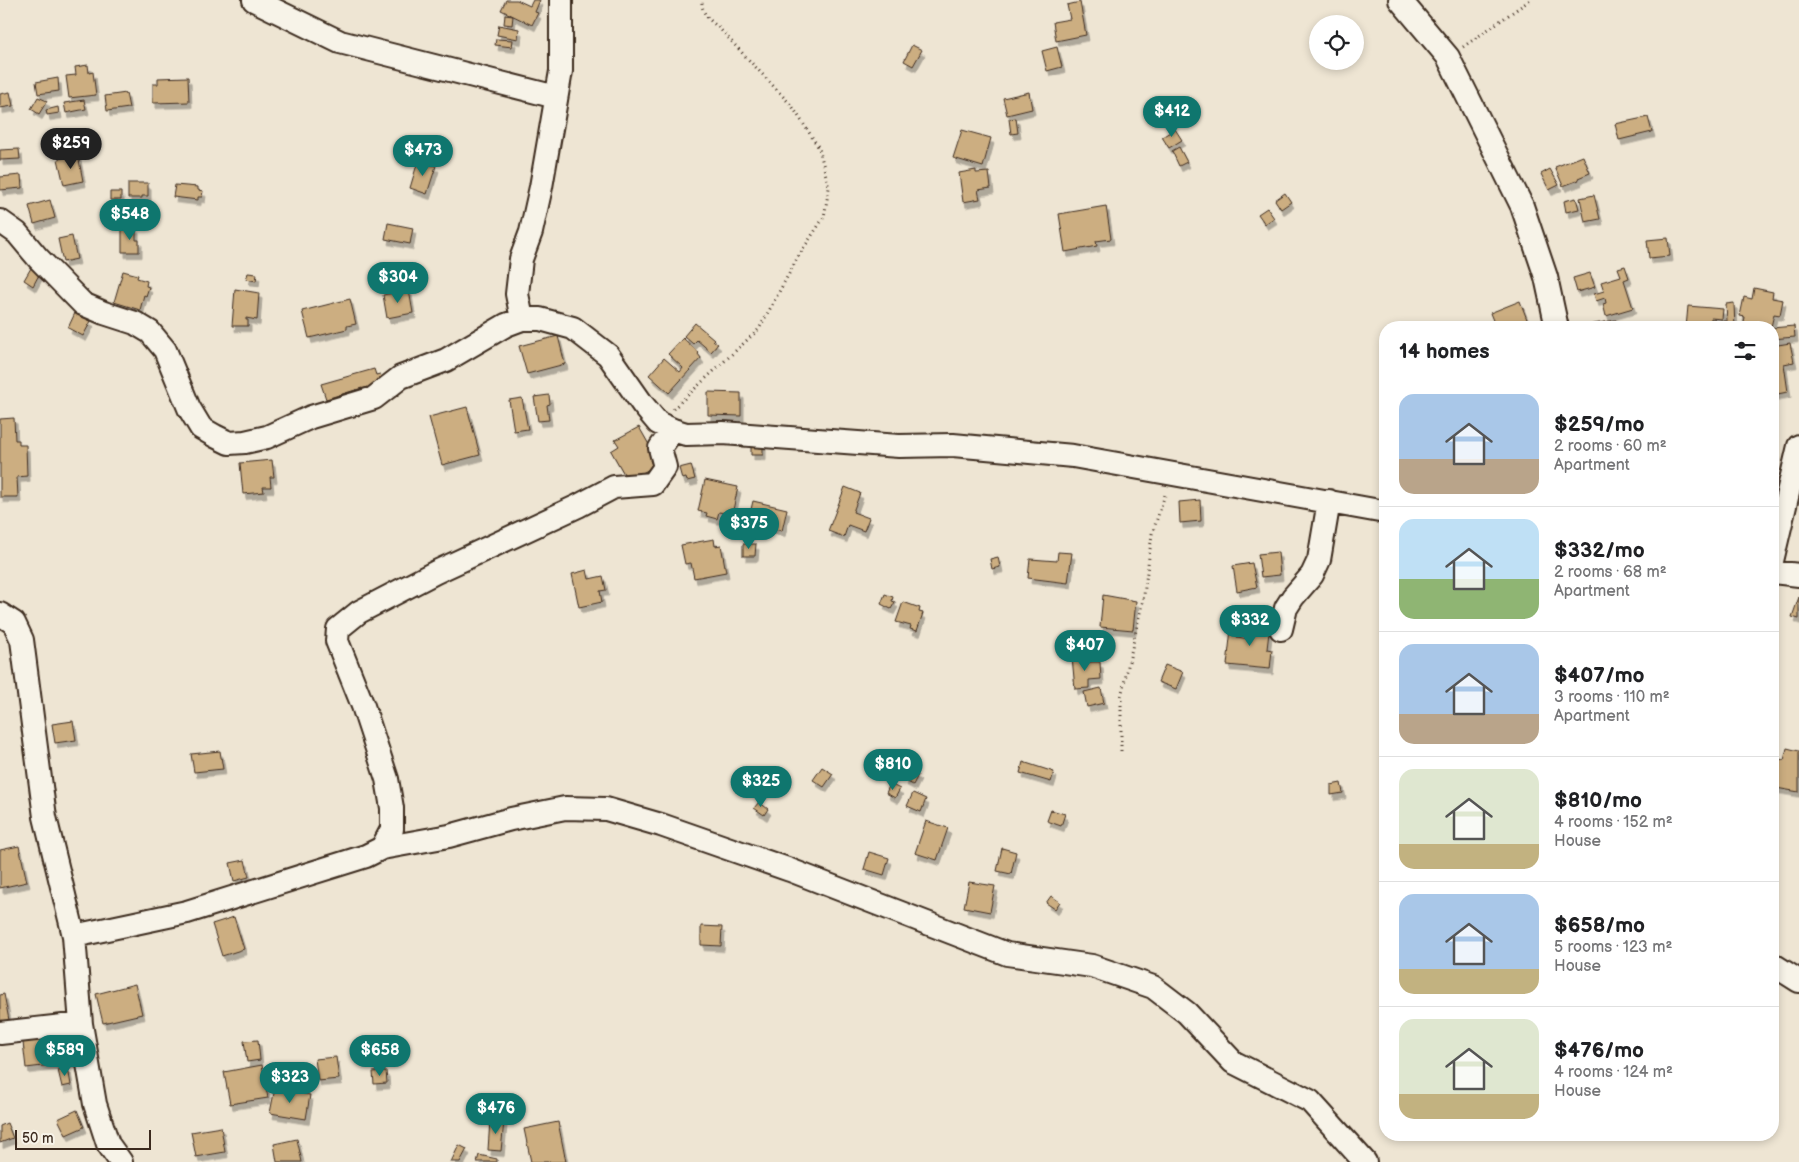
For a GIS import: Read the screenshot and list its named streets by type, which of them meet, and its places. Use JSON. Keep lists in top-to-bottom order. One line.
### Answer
{"scale_bar":"50 m","page":{"price":["$412","$259","$473","$548","$304","$375","$332","$407","$810","$325","$589","$658","$323","$476"],"heading":"14 homes","list":[{"name":"$259/mo","note":"2 rooms · 60 m² · Apartment"},{"name":"$332/mo","note":"2 rooms · 68 m² · Apartment"},{"name":"$407/mo","note":"3 rooms · 110 m² · Apartment"},{"name":"$810/mo","note":"4 rooms · 152 m² · House"},{"name":"$658/mo","note":"5 rooms · 123 m² · House"},{"name":"$476/mo","note":"4 rooms · 124 m² · House"}],"scale":"50 m"}}
